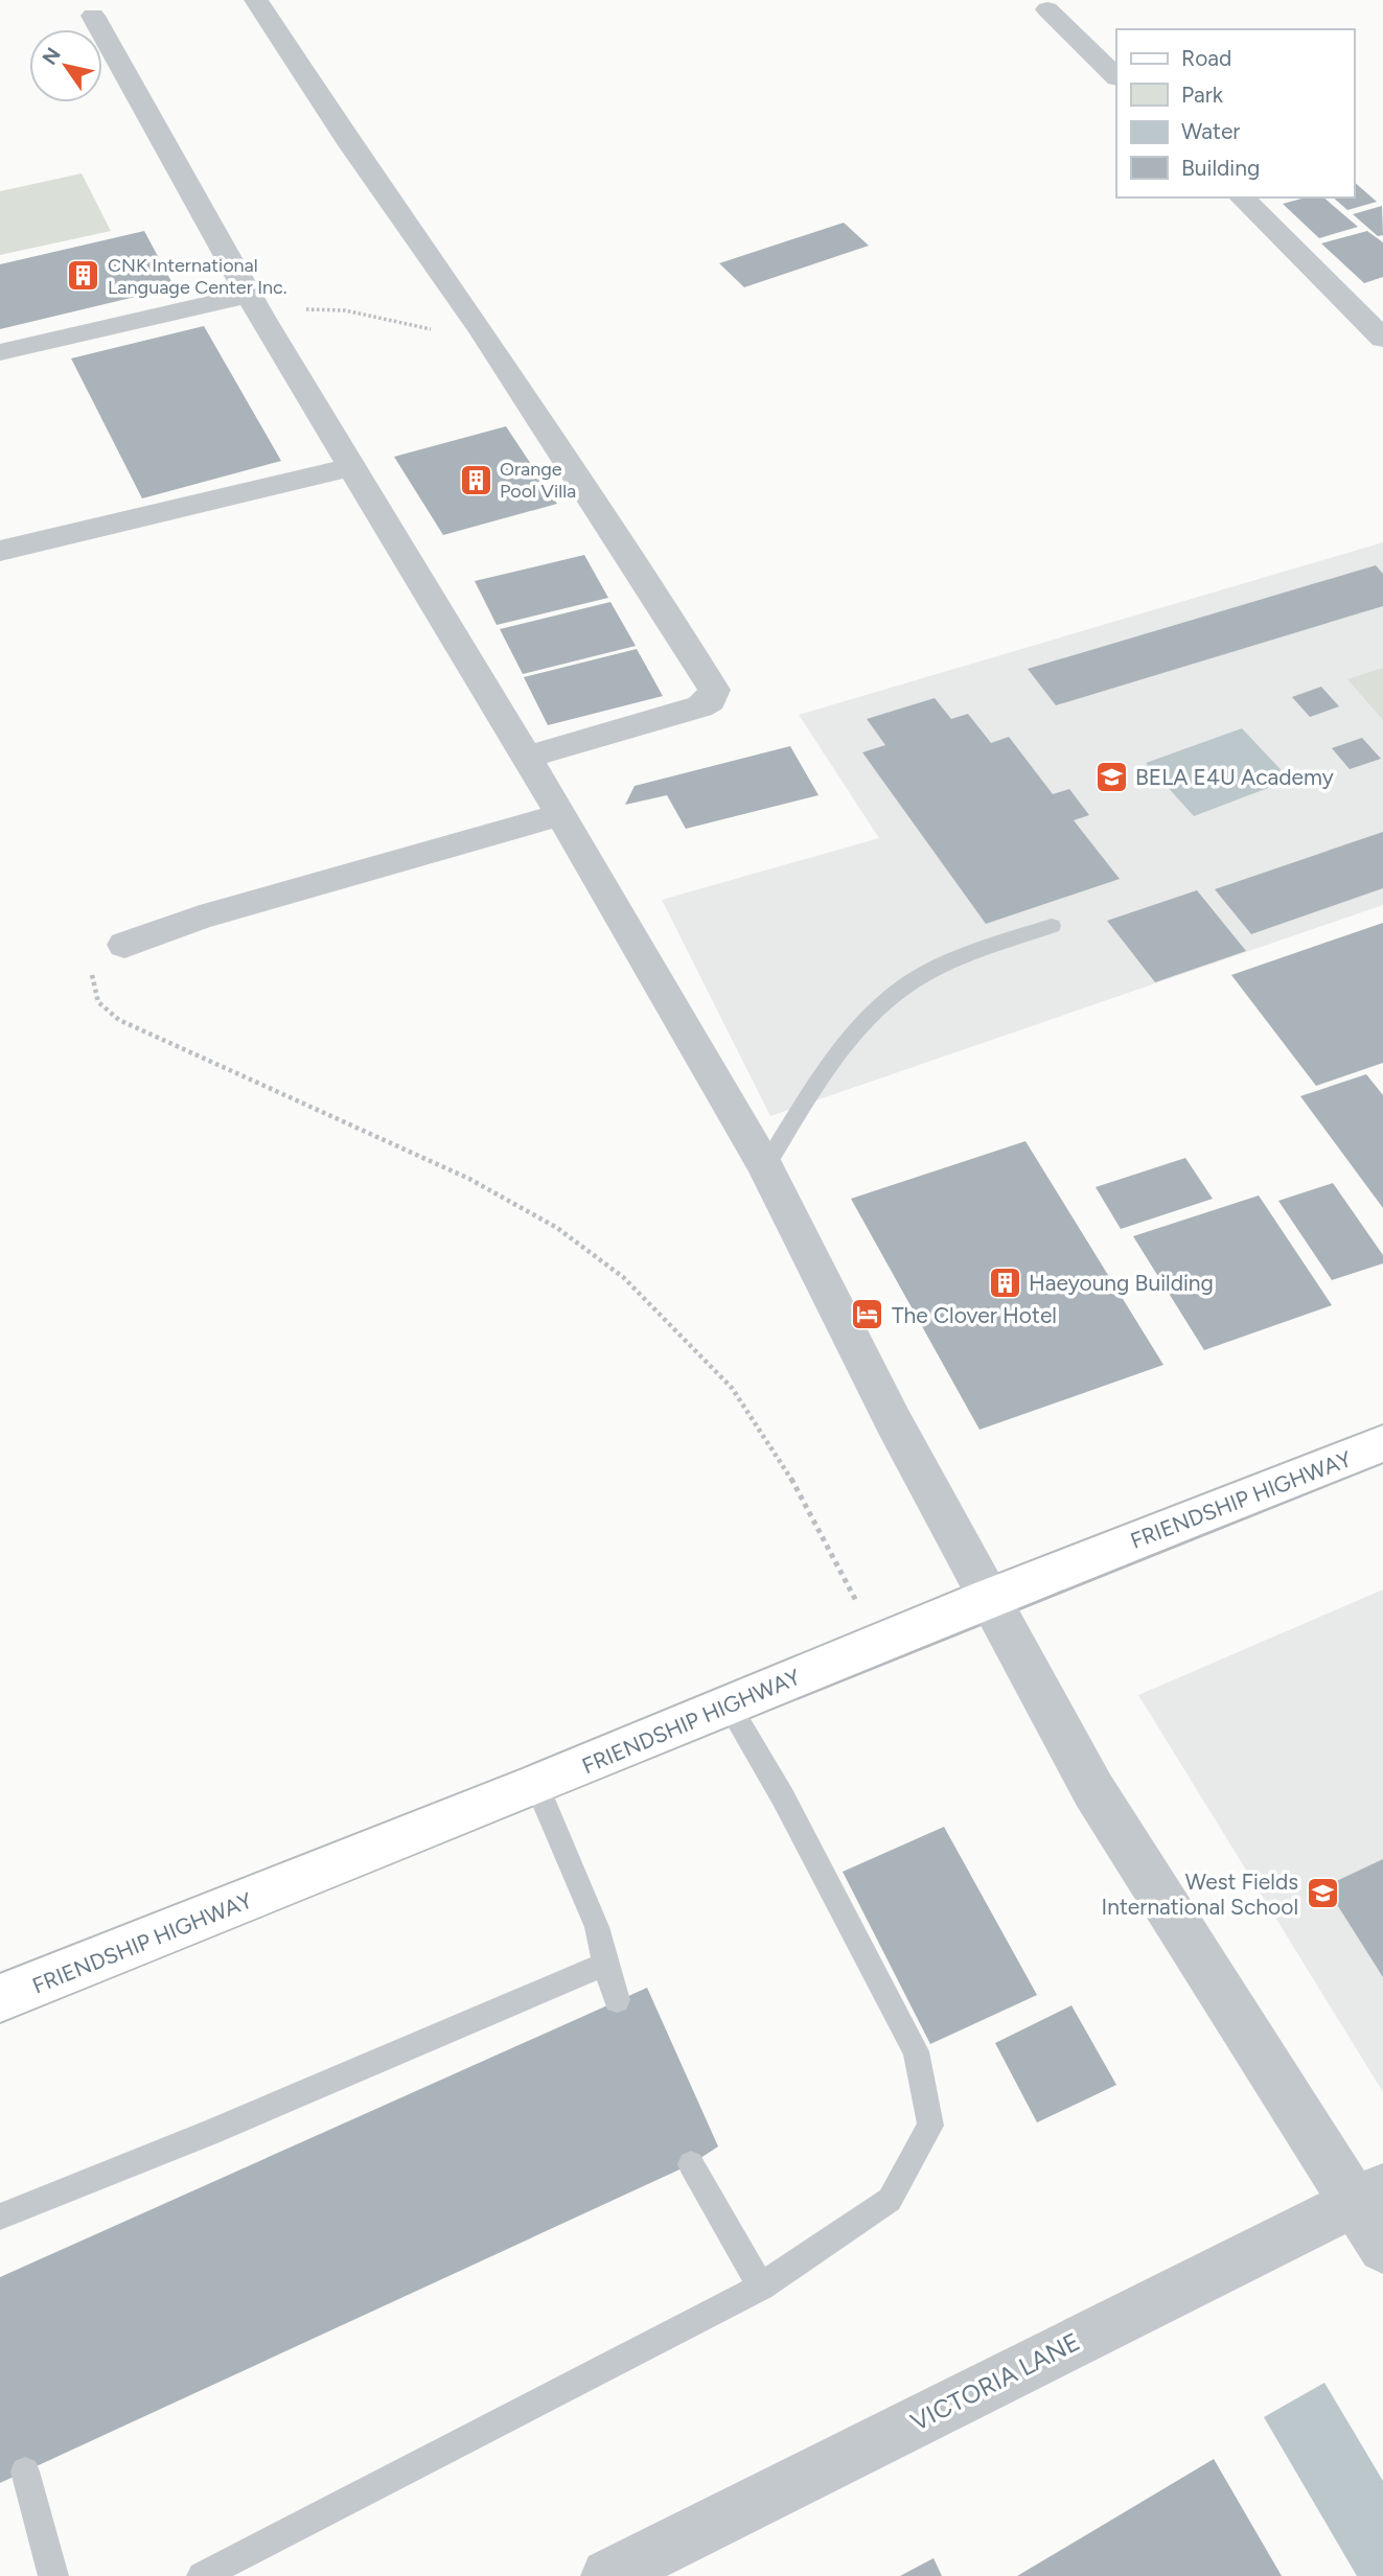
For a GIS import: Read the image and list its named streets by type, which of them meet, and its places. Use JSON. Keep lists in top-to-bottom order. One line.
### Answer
{"streets":{"main road":["FRIENDSHIP HIGHWAY"],"street":["VICTORIA LANE"]},"places":{"building":["CNK International Language Center Inc.","Orange Pool Villa","Haeyoung Building"],"school or university":["BELA E4U Academy","West Fields International School"],"hotel":["The Clover Hotel"]},"legend":["Road","Park","Water","Building"],"north":"top left"}
